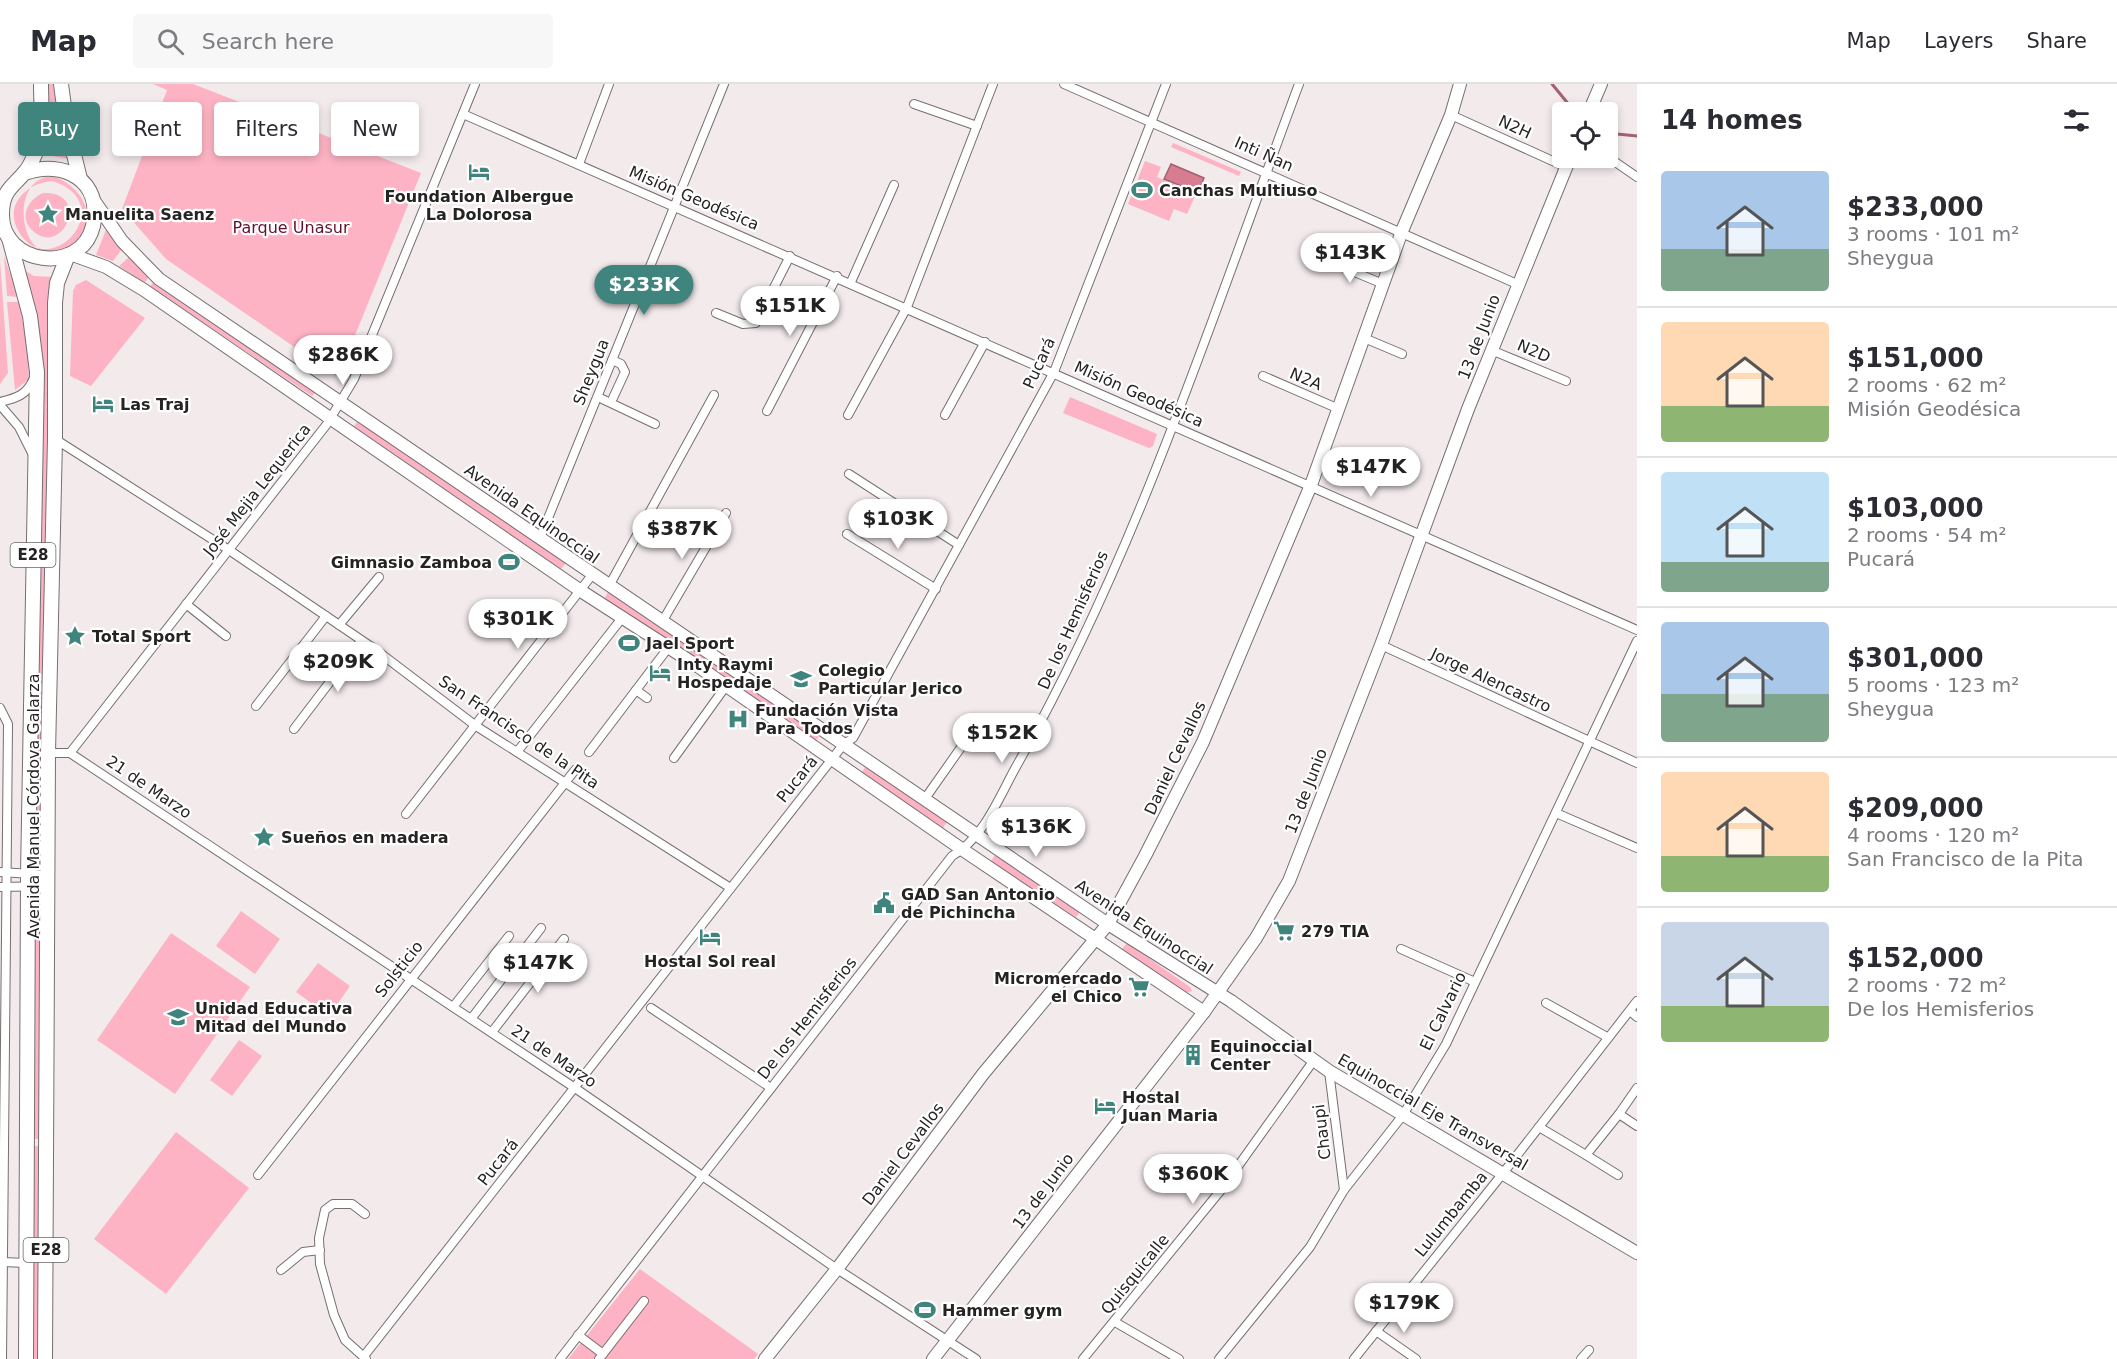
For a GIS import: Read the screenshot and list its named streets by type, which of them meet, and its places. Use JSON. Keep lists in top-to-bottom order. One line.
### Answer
{"streets":{"main road":["13 de Junio","Avenida Equinoccial","E28","Daniel Cevallos","Avenida Manuel Córdova Galarza","Equinoccial Eje Transversal"],"street":["N2H","Inti Ñan","Misión Geodésica","N2D","Pucará","Sheygua","N2A","José Mejia Lequerica","De los Hemisferios","Jorge Alencastro","San Francisco de la Pita","21 de Marzo","Solsticio","El Calvario","Chaupi","Lulumbamba","Quisquicalle"]},"crossings":[["N2H","Daniel Cevallos"],["Inti Ñan","13 de Junio"],["Inti Ñan","Pucará"],["Inti Ñan","De los Hemisferios"],["Inti Ñan","Daniel Cevallos"],["Misión Geodésica","13 de Junio"],["Misión Geodésica","Pucará"],["Misión Geodésica","Sheygua"],["Misión Geodésica","José Mejia Lequerica"],["Misión Geodésica","De los Hemisferios"],["Misión Geodésica","Daniel Cevallos"],["13 de Junio","N2D"],["13 de Junio","Avenida Equinoccial"],["13 de Junio","Jorge Alencastro"],["13 de Junio","21 de Marzo"],["13 de Junio","Equinoccial Eje Transversal"],["Pucará","Avenida Equinoccial"],["Pucará","San Francisco de la Pita"],["Pucará","21 de Marzo"],["Sheygua","Avenida Equinoccial"],["N2A","Daniel Cevallos"],["José Mejia Lequerica","Avenida Equinoccial"],["José Mejia Lequerica","San Francisco de la Pita"],["José Mejia Lequerica","21 de Marzo"],["Avenida Equinoccial","E28"],["Avenida Equinoccial","De los Hemisferios"],["Avenida Equinoccial","Daniel Cevallos"],["Avenida Equinoccial","Avenida Manuel Córdova Galarza"],["Avenida Equinoccial","Equinoccial Eje Transversal"],["E28","Avenida Manuel Córdova Galarza"],["De los Hemisferios","21 de Marzo"],["Jorge Alencastro","El Calvario"],["San Francisco de la Pita","Avenida Manuel Córdova Galarza"],["San Francisco de la Pita","Solsticio"],["Daniel Cevallos","21 de Marzo"],["21 de Marzo","Solsticio"],["El Calvario","Equinoccial Eje Transversal"],["El Calvario","Chaupi"],["Equinoccial Eje Transversal","Chaupi"],["Equinoccial Eje Transversal","Lulumbamba"],["Equinoccial Eje Transversal","Quisquicalle"]],"parks":["Parque Unasur"],"places":{"hotel":["Foundation Albergue La Dolorosa","Las Traj","Inty Raymi Hospedaje","Hostal Sol real","Hostal Juan Maria"],"sports":["Canchas Multiuso","Gimnasio Zamboa","Jael Sport","Hammer gym"],"place":["Manuelita Saenz","Total Sport","Sueños en madera"],"school or university":["Colegio Particular Jerico","Unidad Educativa Mitad del Mundo"],"hospital":["Fundación Vista Para Todos"],"public building":["GAD San Antonio de Pichincha"],"supermarket":["279 TIA","Micromercado el Chico"],"building":["Equinoccial Center"]},"page":{"header":"Map","search":"Search here","nav":["Map","Layers","Share"],"heading":"14 homes","chip":["Buy","Rent","Filters","New"],"list":[{"name":"$233,000","note":"3 rooms · 101 m² · Sheygua"},{"name":"$151,000","note":"2 rooms · 62 m² · Misión Geodésica"},{"name":"$103,000","note":"2 rooms · 54 m² · Pucará"},{"name":"$301,000","note":"5 rooms · 123 m² · Sheygua"},{"name":"$209,000","note":"4 rooms · 120 m² · San Francisco de la Pita"},{"name":"$152,000","note":"2 rooms · 72 m² · De los Hemisferios"}],"price":["$143K","$233K","$151K","$286K","$147K","$103K","$387K","$301K","$209K","$152K","$136K","$147K","$360K","$179K"]}}
